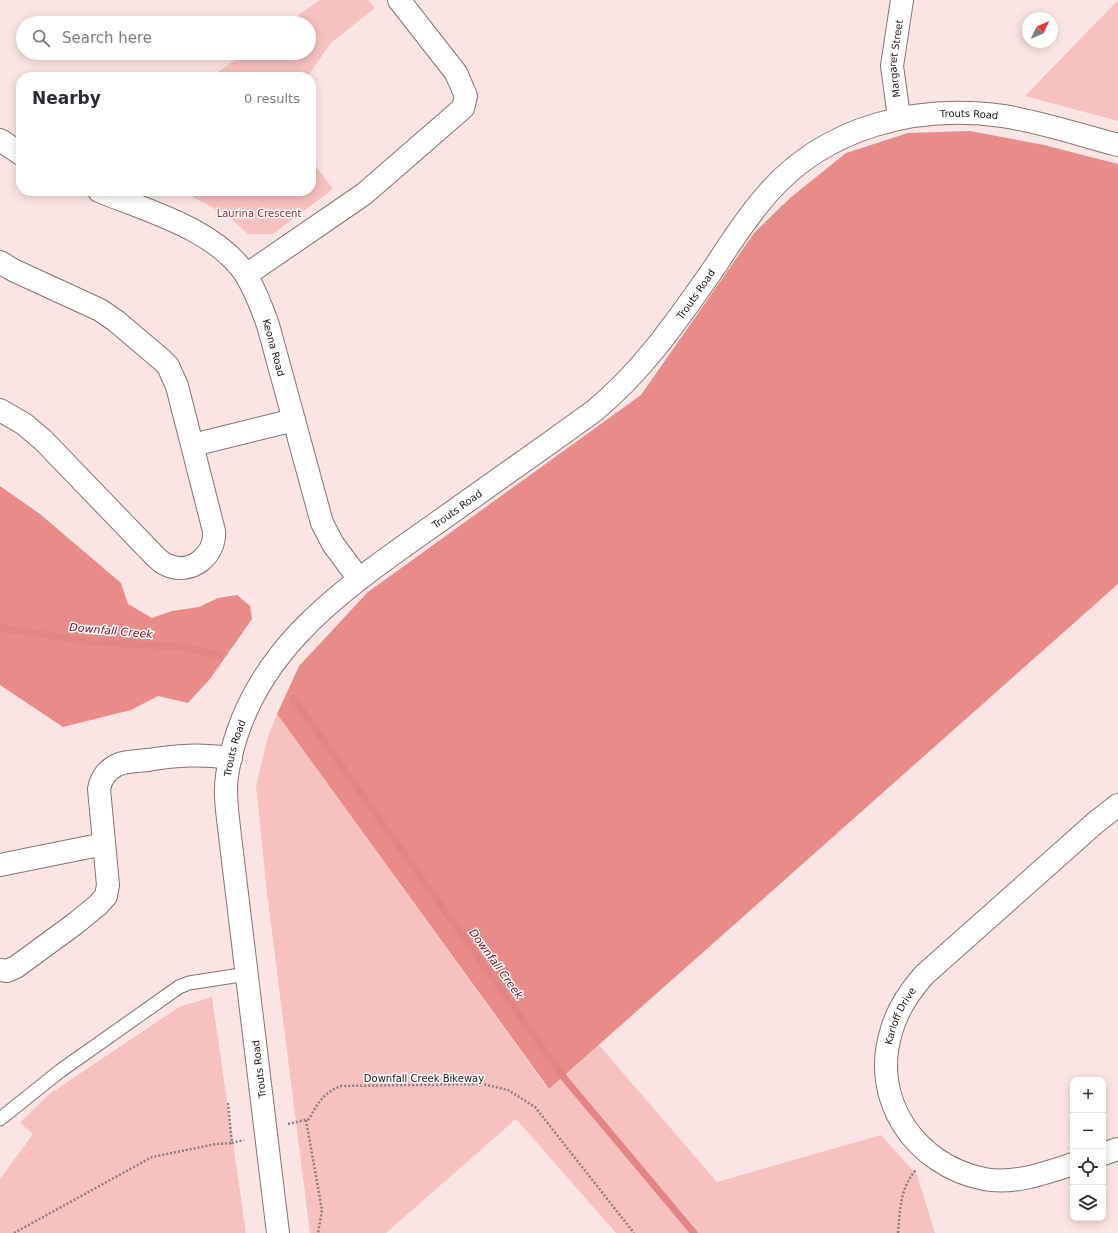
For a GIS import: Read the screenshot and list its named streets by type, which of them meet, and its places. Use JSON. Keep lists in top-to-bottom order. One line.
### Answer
{"streets":{"street":["Margaret Street","Trouts Road","Keona Road","Karloff Drive"],"path":["Downfall Creek Bikeway"]},"crossings":[["Margaret Street","Trouts Road"],["Trouts Road","Keona Road"]],"water":["Downfall Creek"],"parks":["Laurina Crescent"],"north":"top right","page":{"search":"Search here","heading":["Nearby","0 results"],"map_buttons":["+","−"]}}
